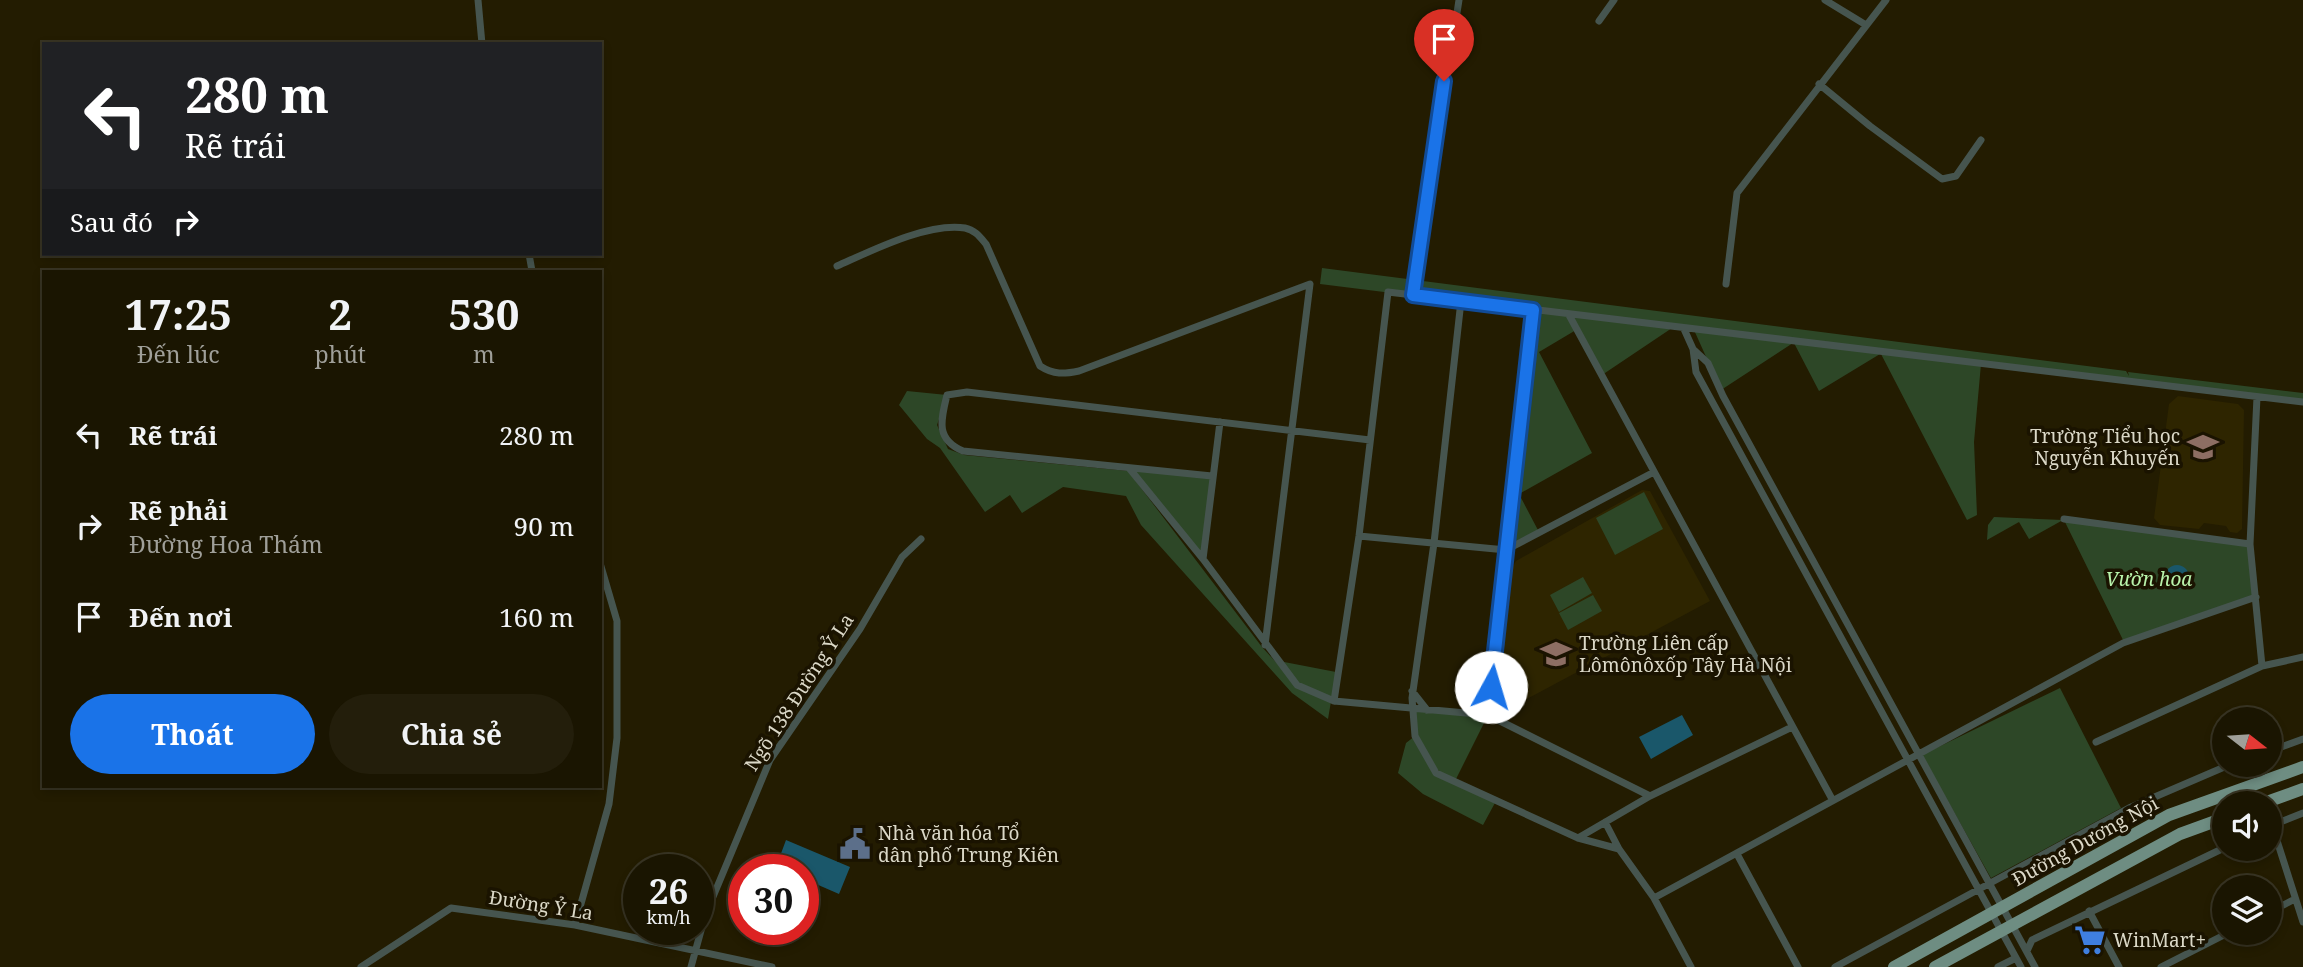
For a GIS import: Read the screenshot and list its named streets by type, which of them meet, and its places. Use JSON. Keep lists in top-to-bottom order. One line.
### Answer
{"streets":{"main road":["Đường Dương Nội"],"street":["Ngõ 138 Đường Ỷ La","Đường Ỷ La"]},"crossings":[["Ngõ 138 Đường Ỷ La","Đường Ỷ La"]],"parks":["Vườn hoa"],"places":{"school or university":["Trường Tiểu học Nguyễn Khuyến","Trường Liên cấp Lômônôxốp Tây Hà Nội"],"public building":["Nhà văn hóa Tổ dân phố Trung Kiên"],"supermarket":["WinMart+"]},"north":"right","page":{"turn":["280 m","Rẽ trái"],"then":"Sau đó","eta":["17:25","Đến lúc","2","phút","530","m"],"list":[{"name":"Rẽ trái","value":"280 m"},{"name":"Rẽ phải","note":"Đường Hoa Thám","value":"90 m"},{"name":"Đến nơi","value":"160 m"}],"buttons":["Thoát","Chia sẻ"],"speed":"26 km/h","limit":"30"}}
